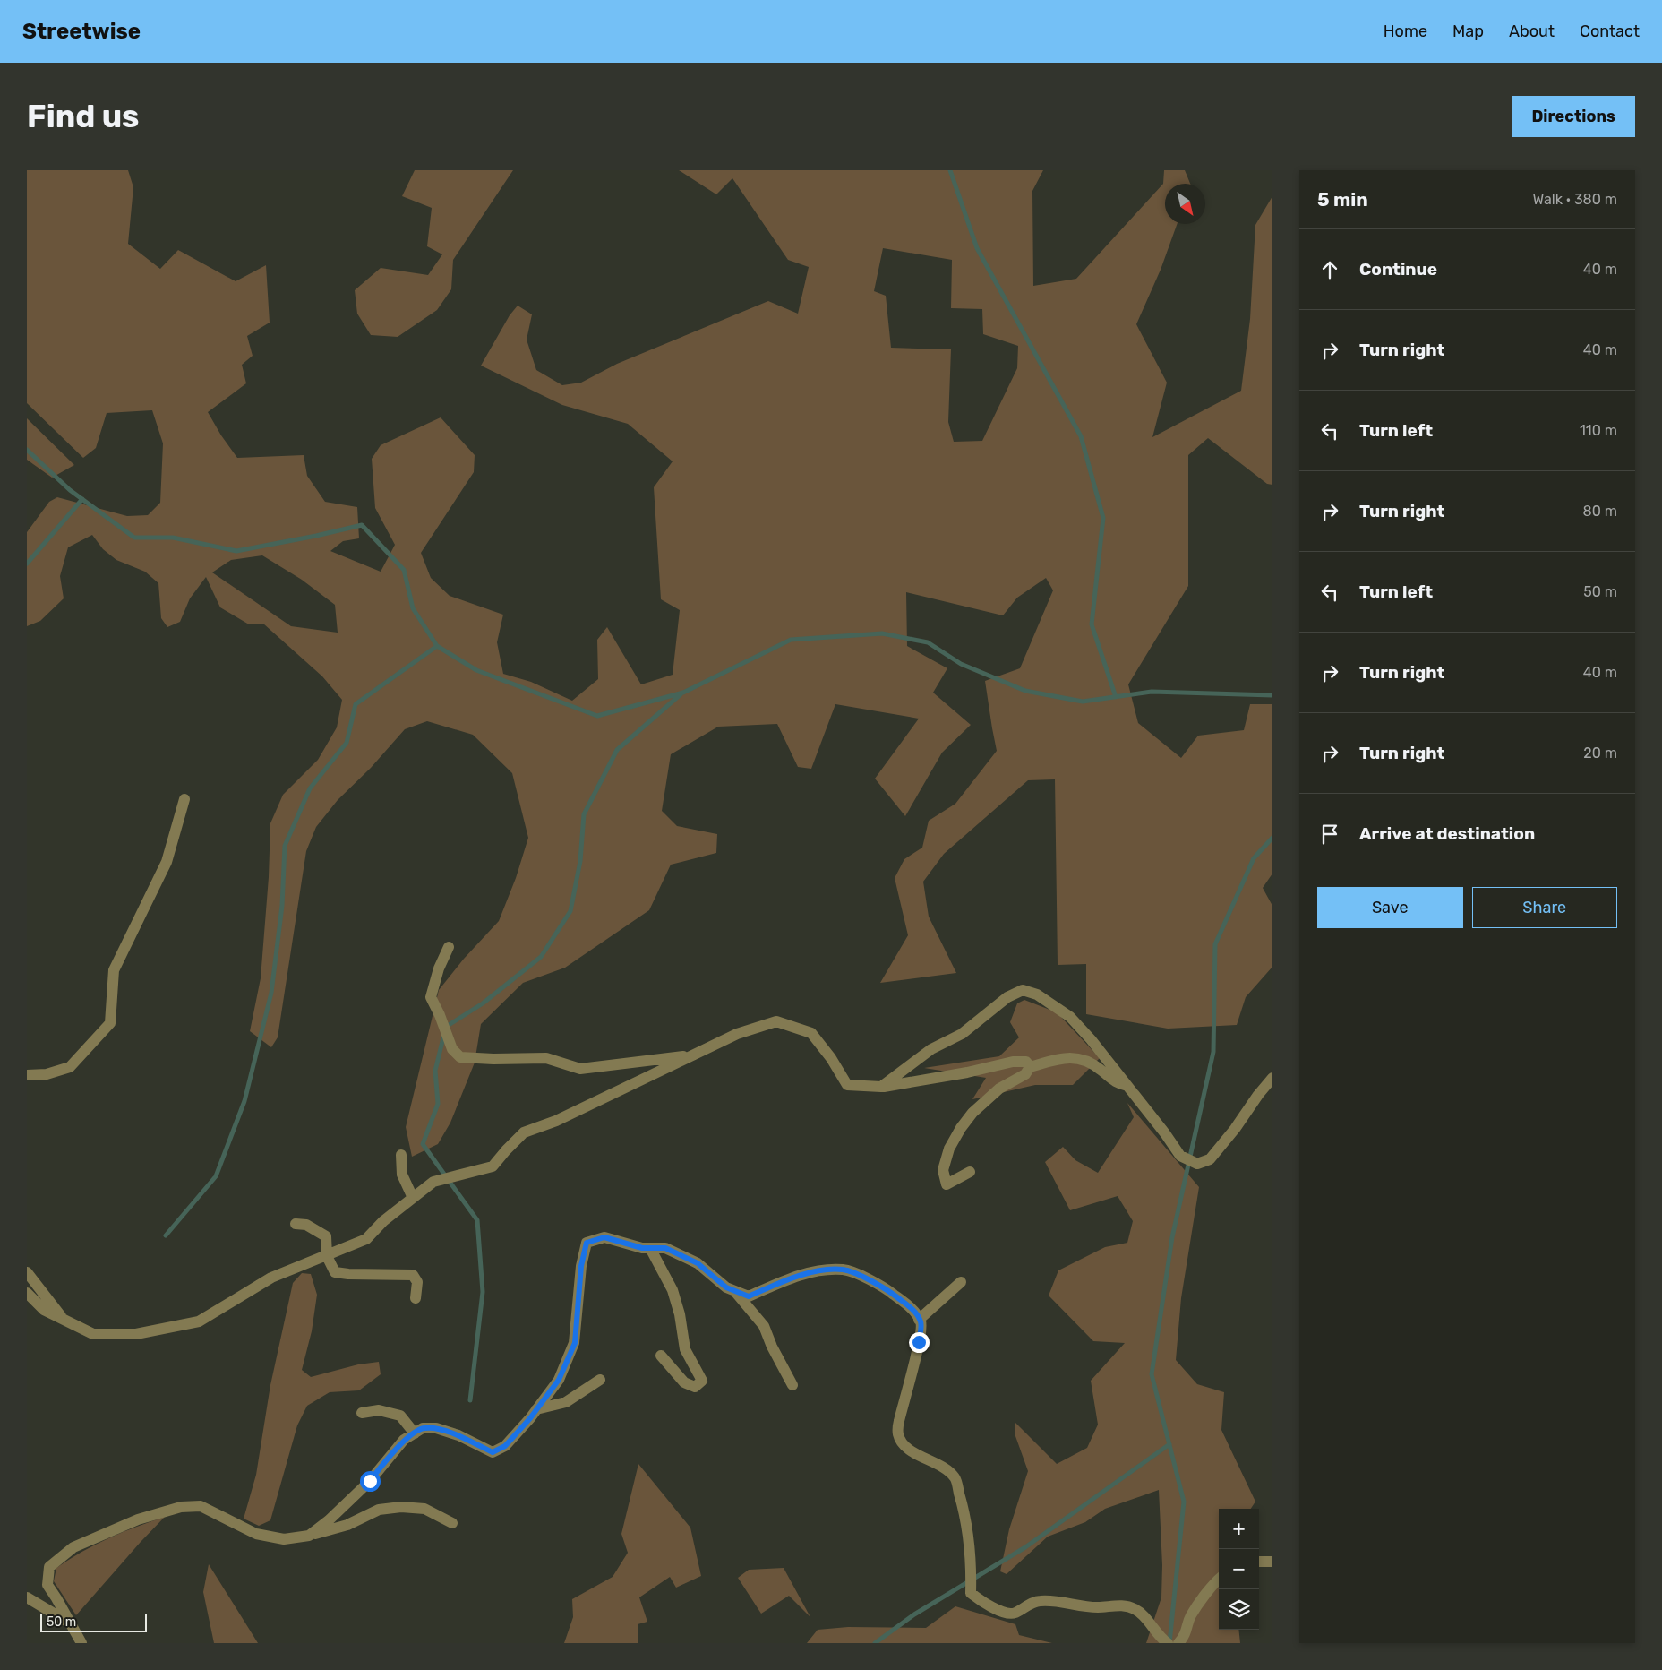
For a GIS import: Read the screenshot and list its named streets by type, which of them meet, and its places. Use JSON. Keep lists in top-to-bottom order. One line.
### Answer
{"scale_bar":"50 m","north":"bottom right","page":{"header":"Streetwise","nav":["Home","Map","About","Contact"],"buttons":["Directions",["Save","Share"]],"title":"Find us","heading":["5 min","Walk · 380 m"],"list":[["Continue","40 m"],["Turn right","40 m"],["Turn left","110 m"],["Turn right","80 m"],["Turn left","50 m"],["Turn right","40 m"],["Turn right","20 m"],"Arrive at destination"],"map_buttons":["+","−"],"scale":"50 m"}}
